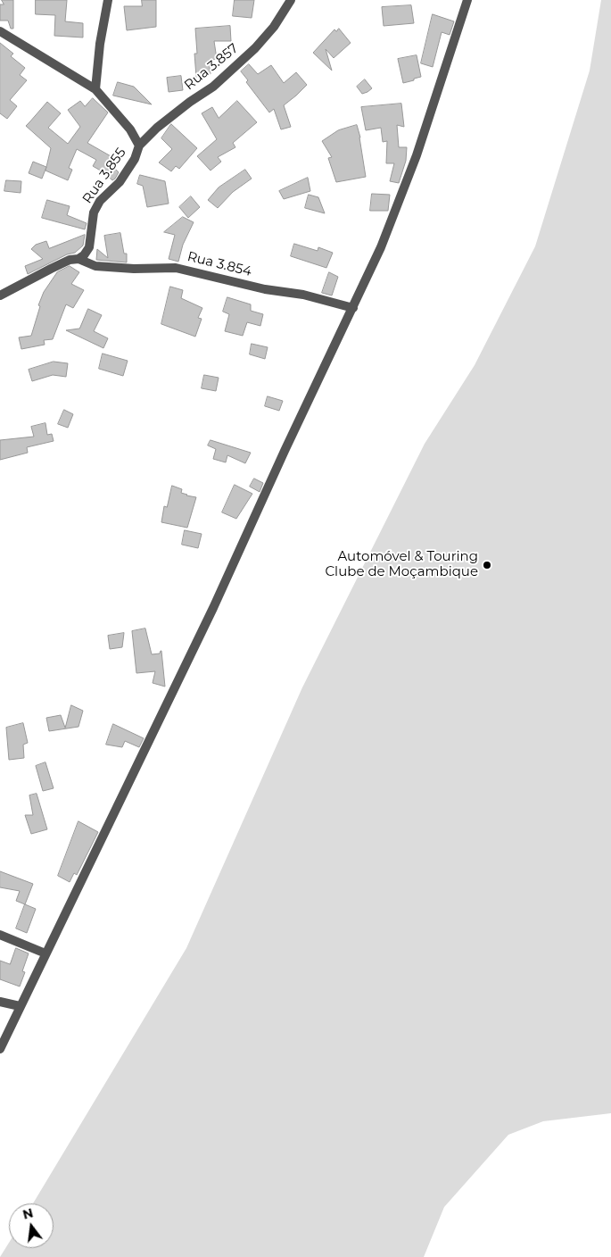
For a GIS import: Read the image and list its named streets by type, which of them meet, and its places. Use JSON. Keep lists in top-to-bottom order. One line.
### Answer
{"streets":{"street":["Rua 3.857","Rua 3.855","Rua 3.854"]},"crossings":[["Rua 3.857","Rua 3.855"],["Rua 3.855","Rua 3.854"]],"places":["Automóvel & Touring Clube de Moçambique"],"north":"top"}
